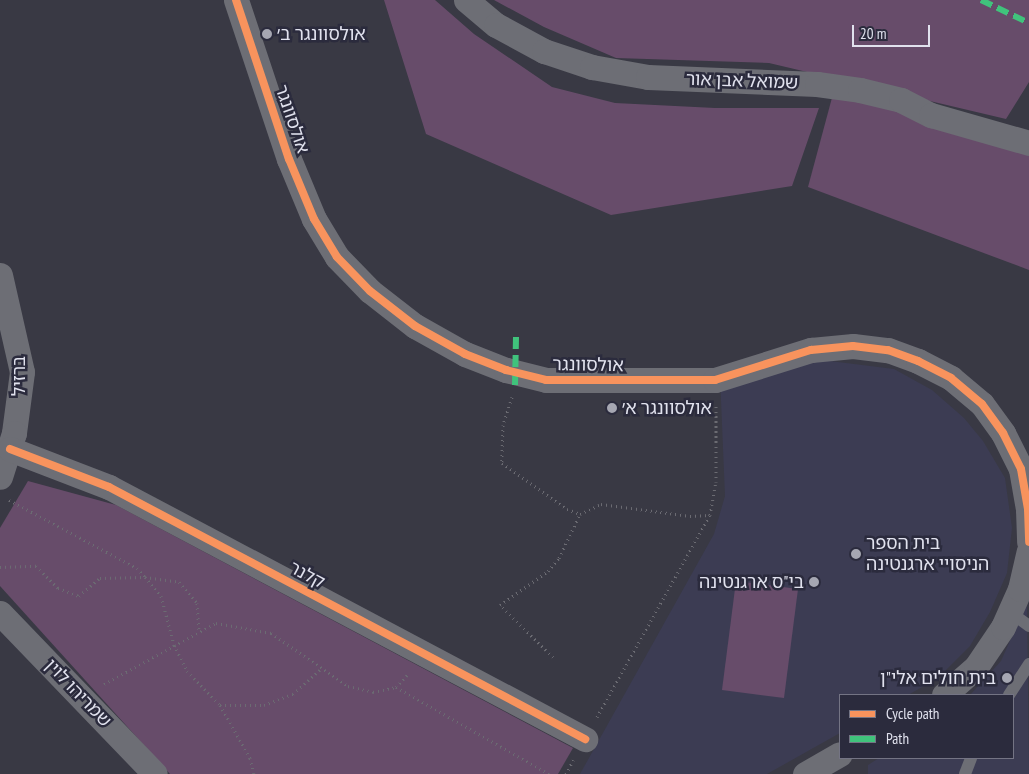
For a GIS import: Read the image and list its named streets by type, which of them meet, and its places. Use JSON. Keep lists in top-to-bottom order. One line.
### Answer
{"streets":{"street":["שמואל אבן אור","אולסוונגר","ברזיל","קלנר","שמריהו לוין"]},"crossings":[["ברזיל","קלנר"]],"places":["אולסוונגר ב׳","אולסוונגר א׳","בית הספר הניסויי ארגנטינה","בי\"ס ארגנטינה","בית חולים אלי\"ן"],"legend":["Cycle path","Path"],"scale_bar":"20 m"}
